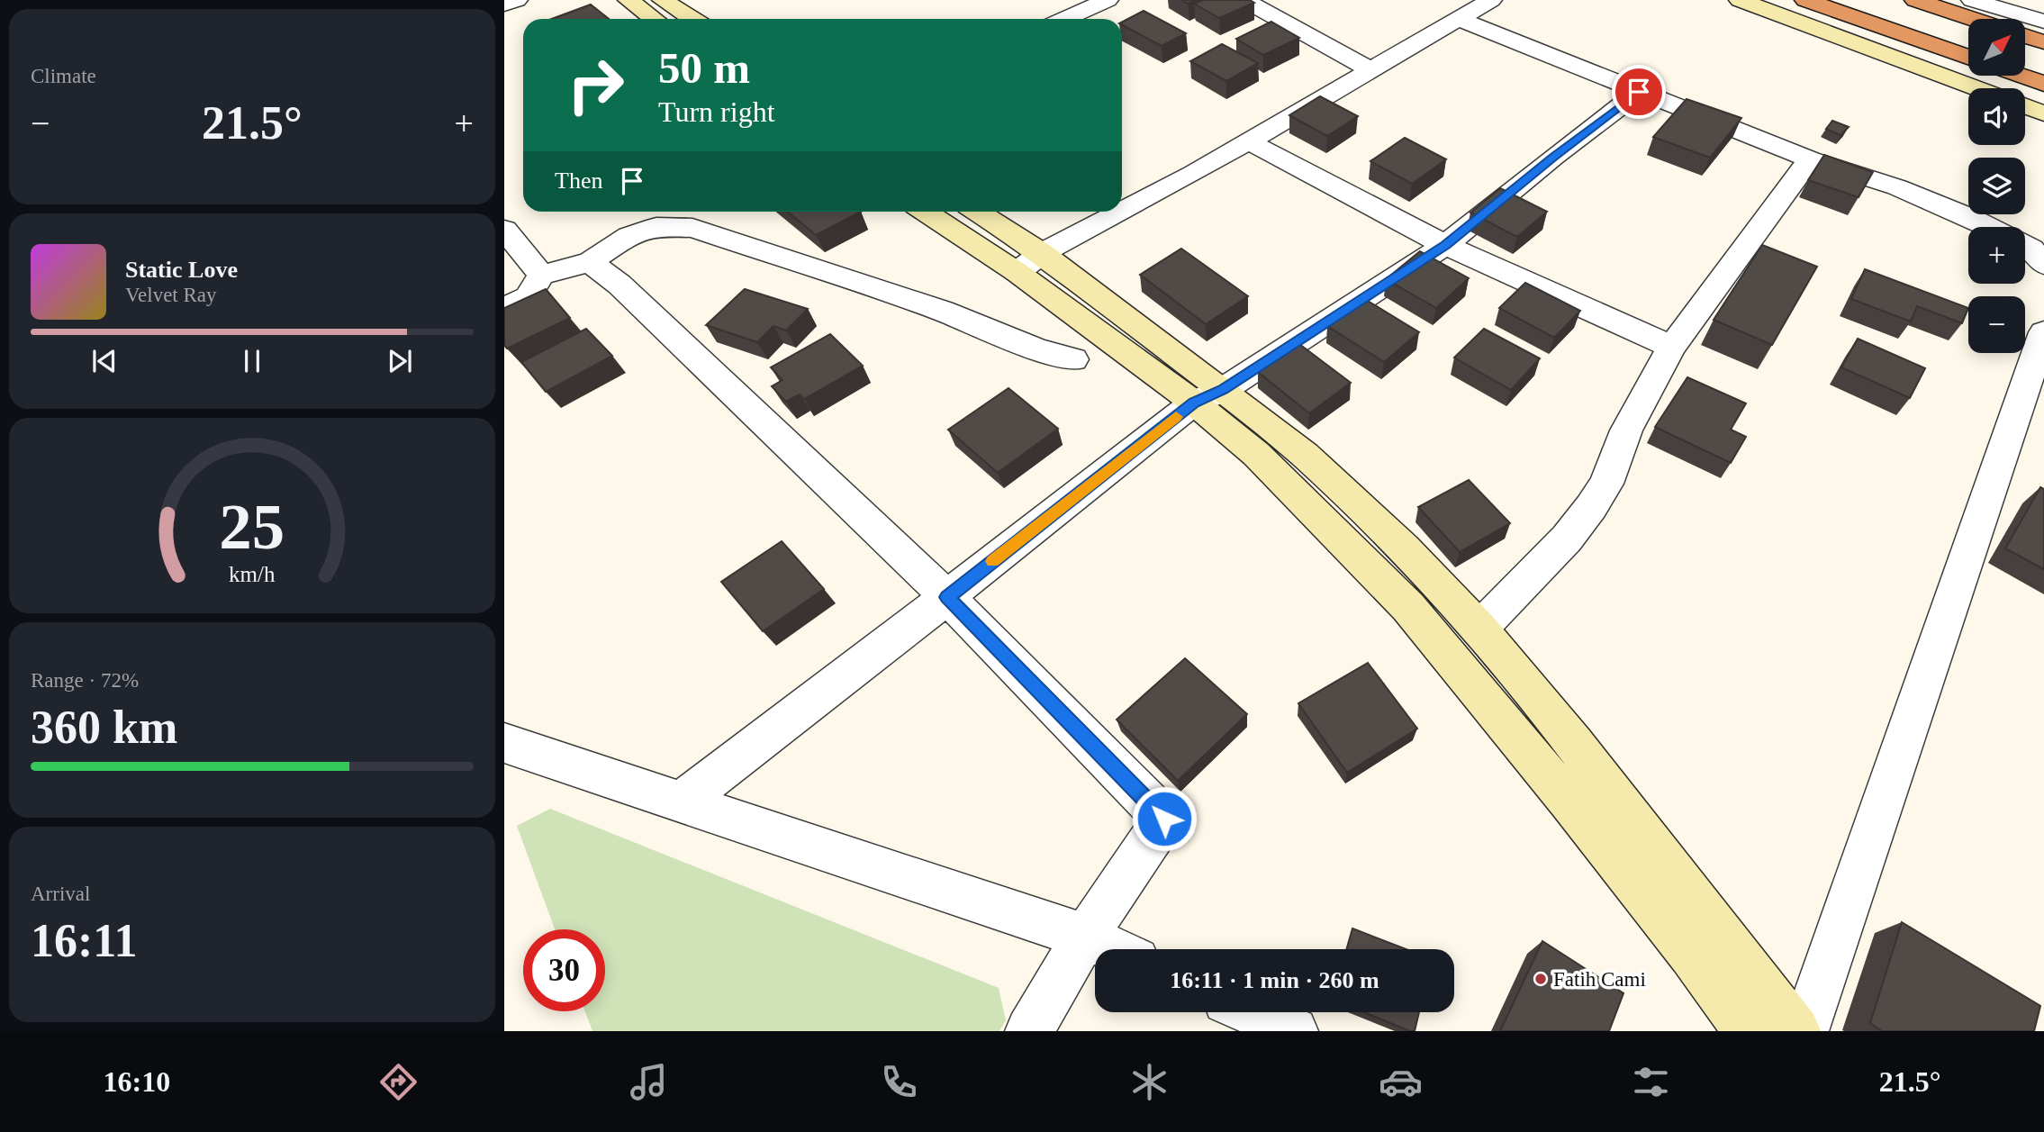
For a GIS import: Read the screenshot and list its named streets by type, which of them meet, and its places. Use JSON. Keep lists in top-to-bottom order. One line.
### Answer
{"places":["Fatih Cami"],"north":"top right","page":{"tile":["Climate",["Range · 72%","360 km"],["Arrival","16:11"]],"map_buttons":["+","−"],"turn":["50 m","Turn right"],"heat":["−","21.5°","+"],"then":"Then","song":["Static Love","Velvet Ray"],"limit":"30","trip":"16:11 · 1 min · 260 m","tabs":["16:10","21.5°"],"gauge":["25","km/h"]}}
